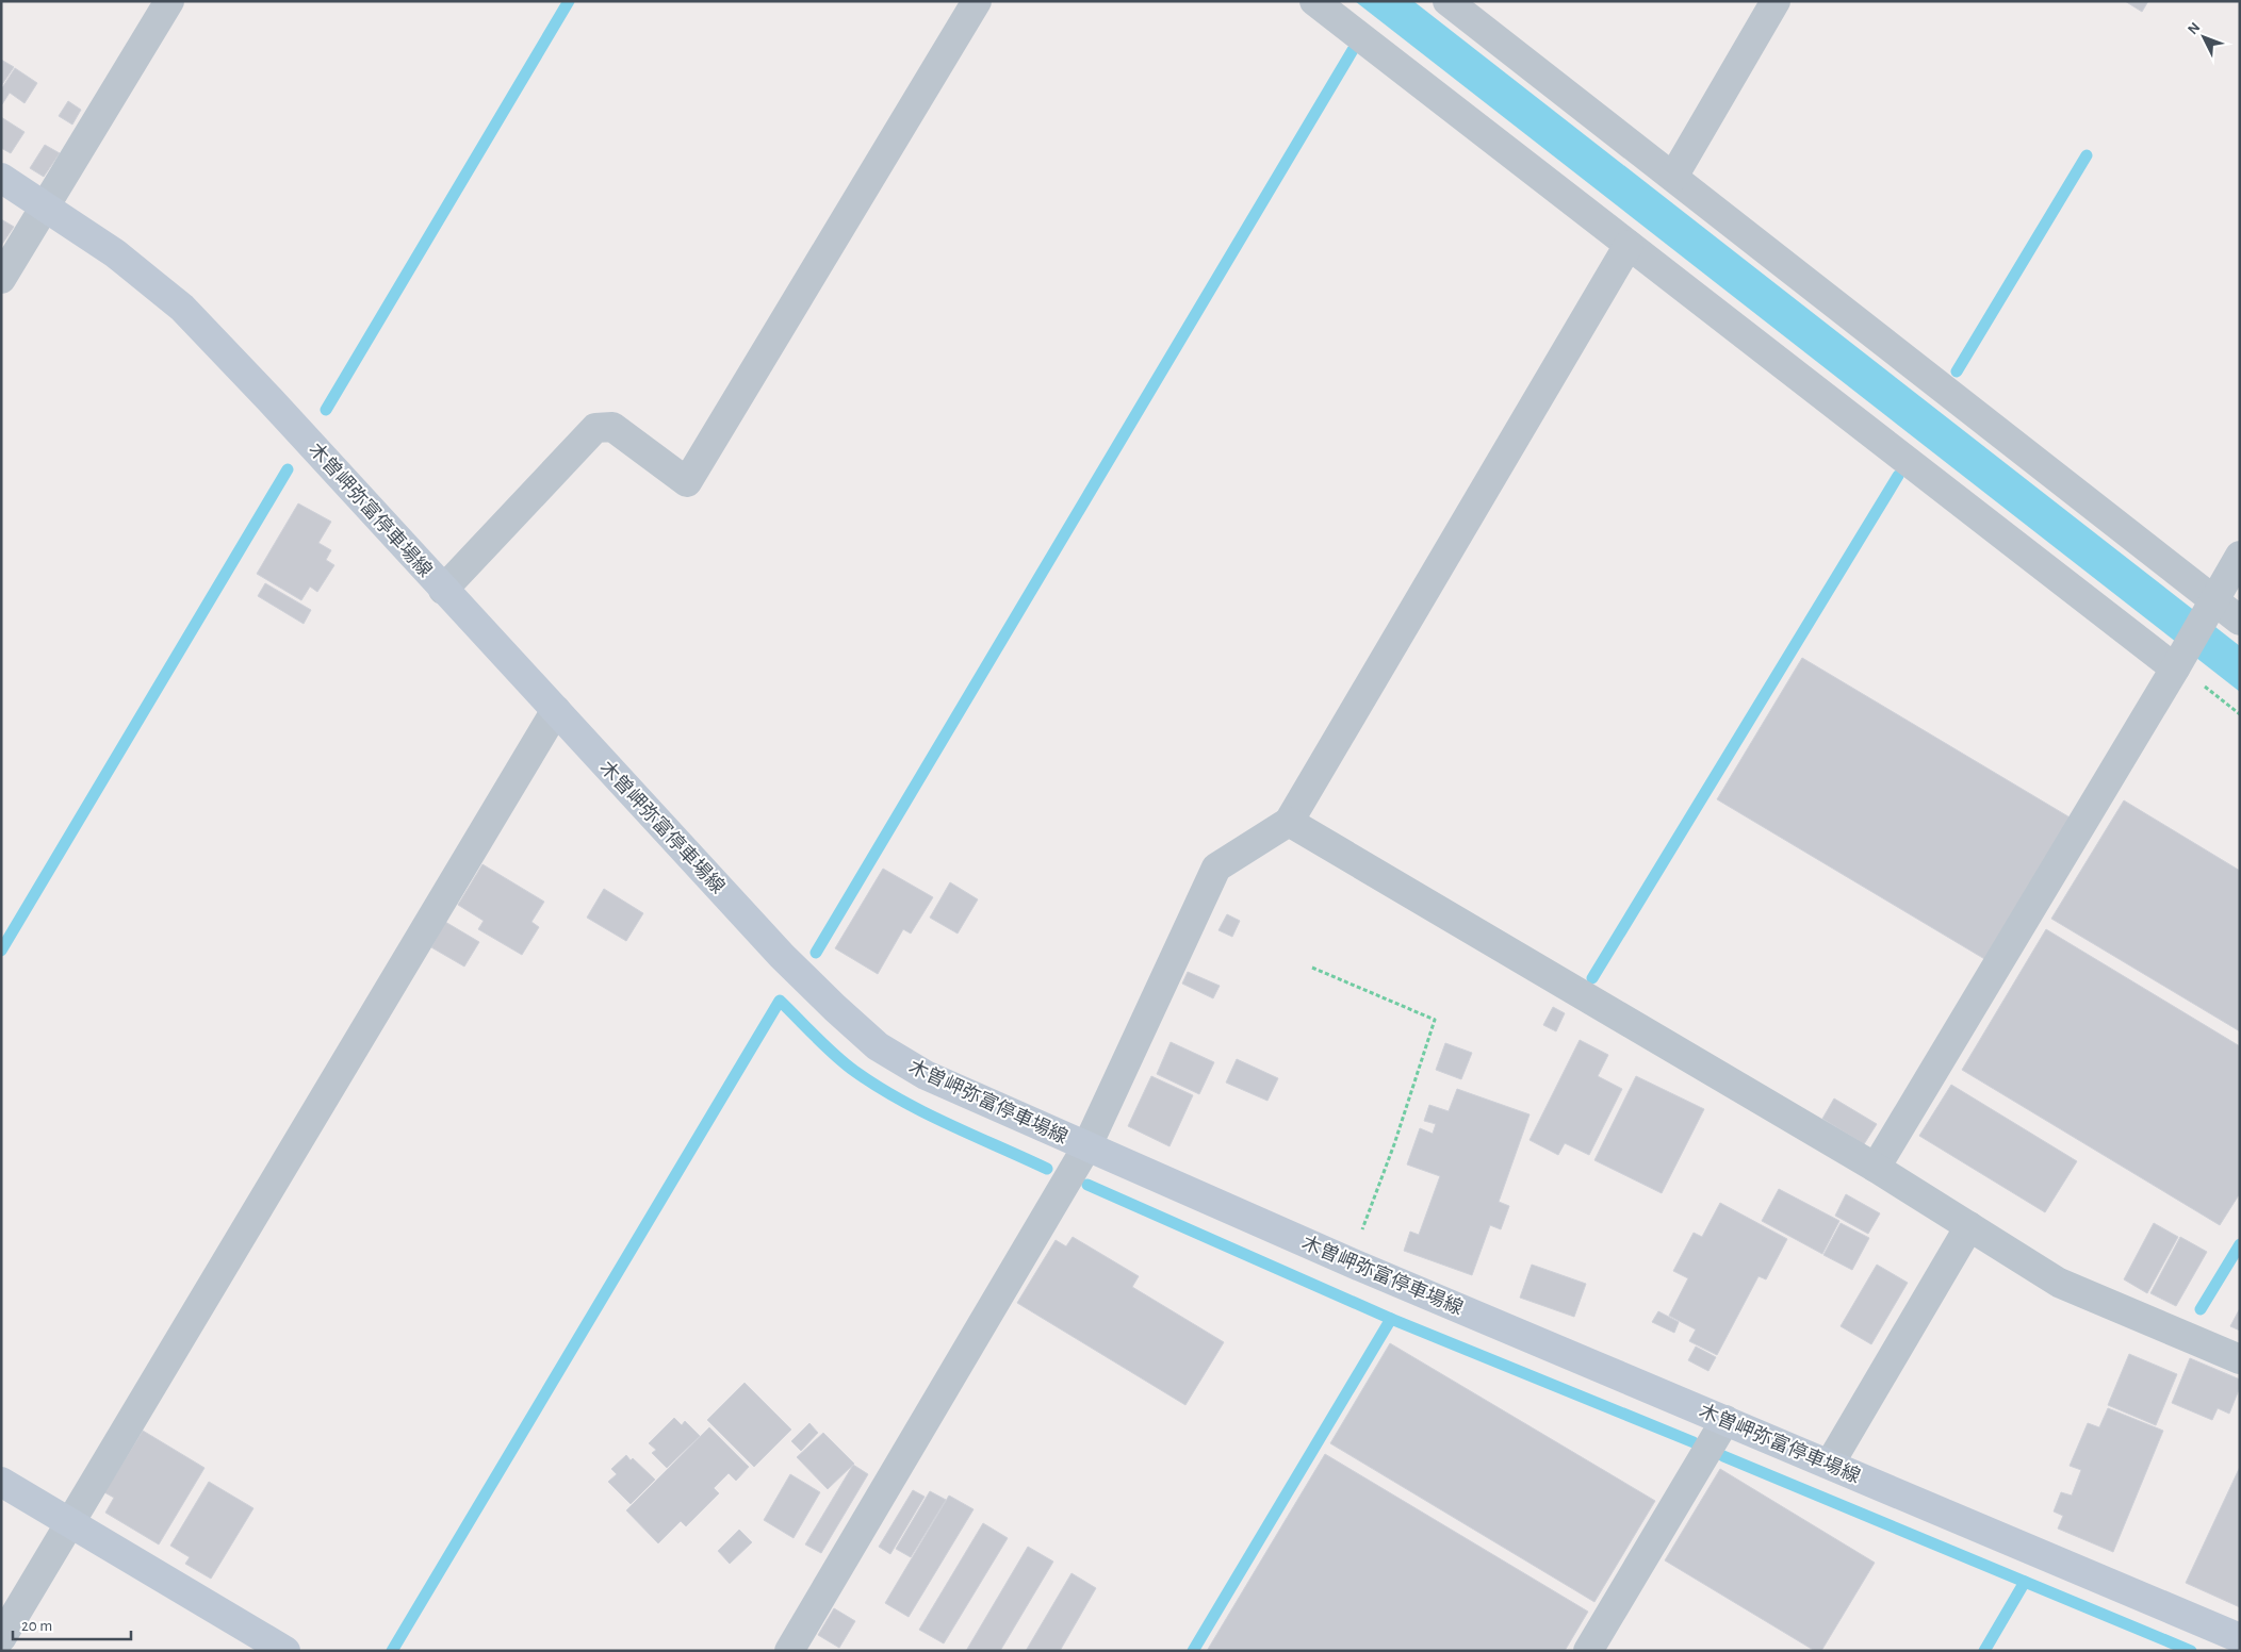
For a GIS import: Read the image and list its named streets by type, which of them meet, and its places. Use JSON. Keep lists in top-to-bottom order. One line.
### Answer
{"streets":{"main road":["木曽岬弥富停車場線"]},"scale_bar":"20 m","north":"top left"}
